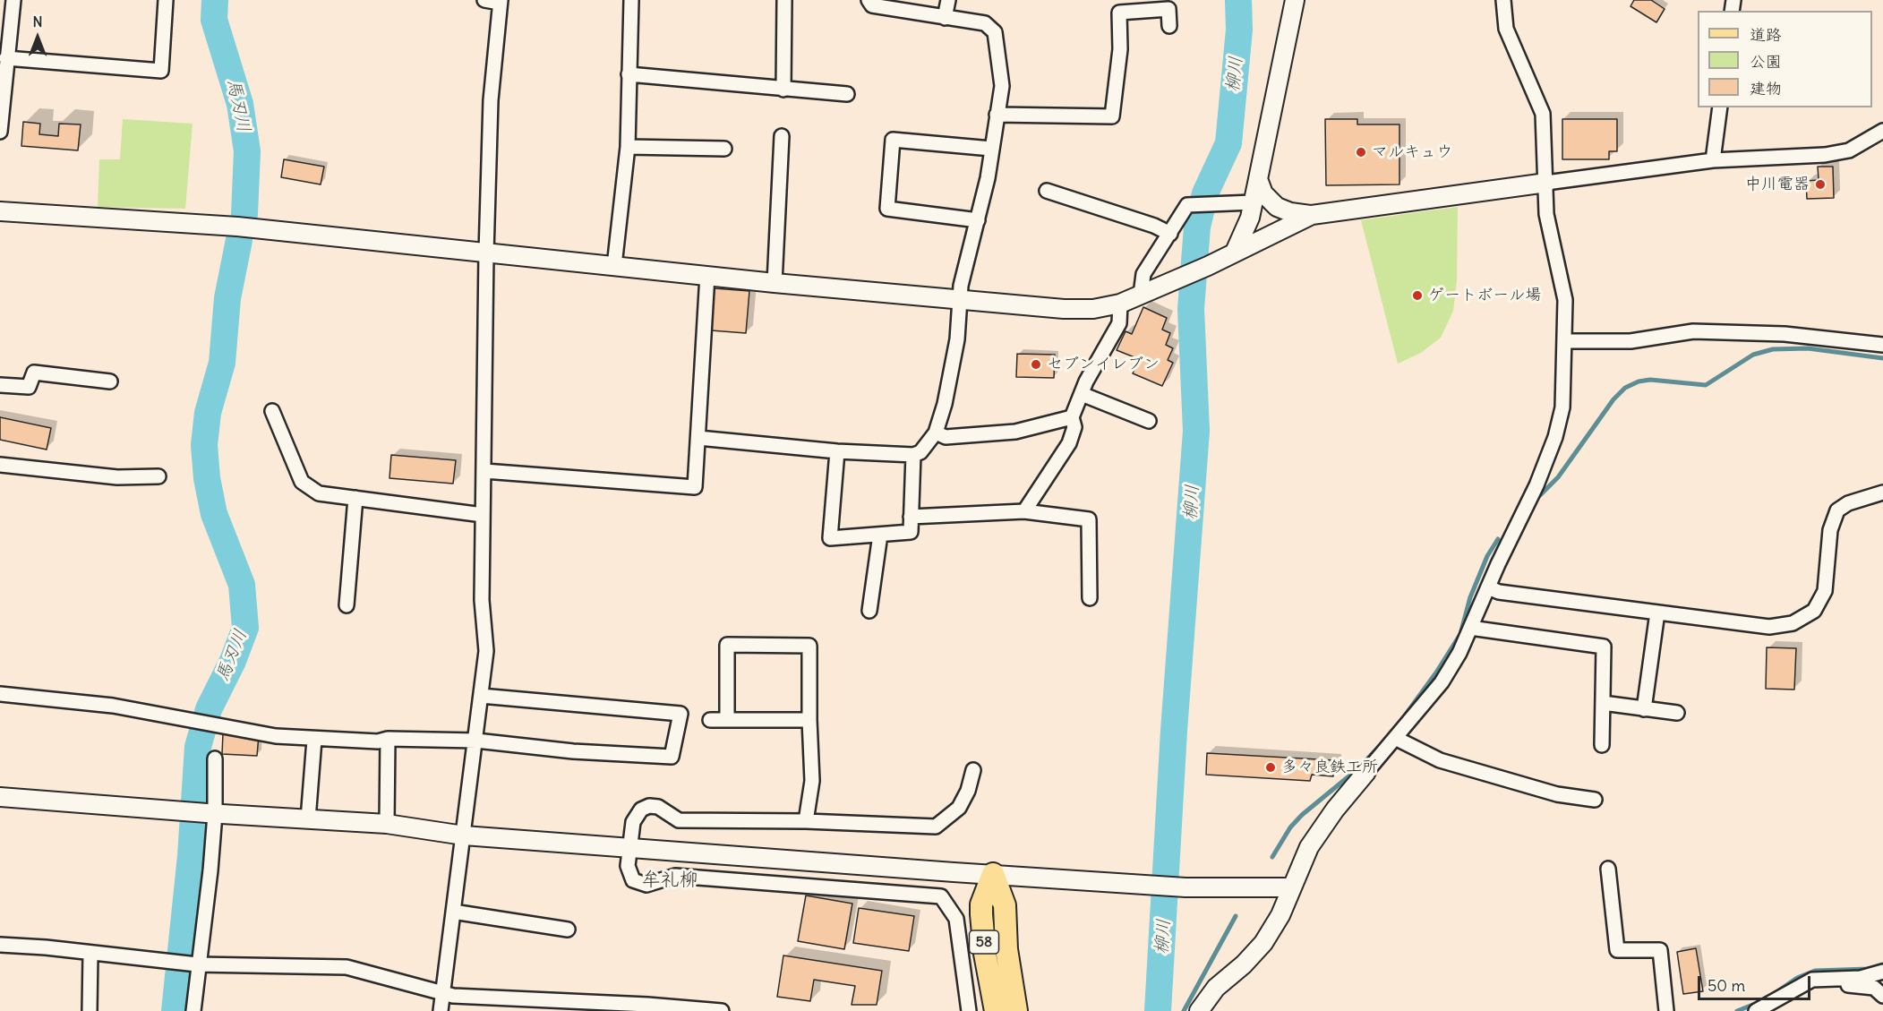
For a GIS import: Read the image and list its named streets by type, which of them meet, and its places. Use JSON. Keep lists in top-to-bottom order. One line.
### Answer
{"streets":{"main road":["58"]},"districts":["牟礼柳"],"water":["柳川","馬刃川"],"places":["マルキュウ","中川電器","ゲートボール場","セブンイレブン","多々良鉄工所"],"legend":["道路","公園","建物"],"scale_bar":"50 m","north":"top"}
